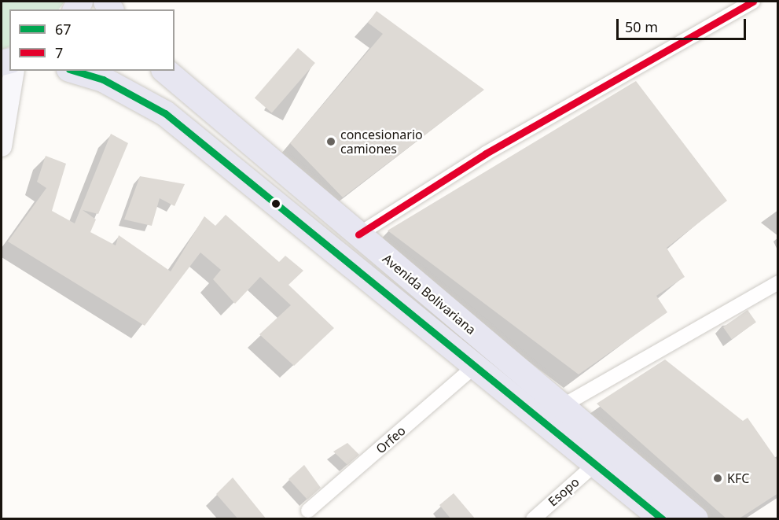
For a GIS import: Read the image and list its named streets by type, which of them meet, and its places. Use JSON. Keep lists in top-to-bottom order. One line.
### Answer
{"streets":{"highway":["Avenida Bolivariana"],"street":["Orfeo","Esopo"]},"places":["concesionario camiones","KFC"],"lines":["transit line 7","transit line 67"],"legend":["67","7"],"scale_bar":"50 m"}
